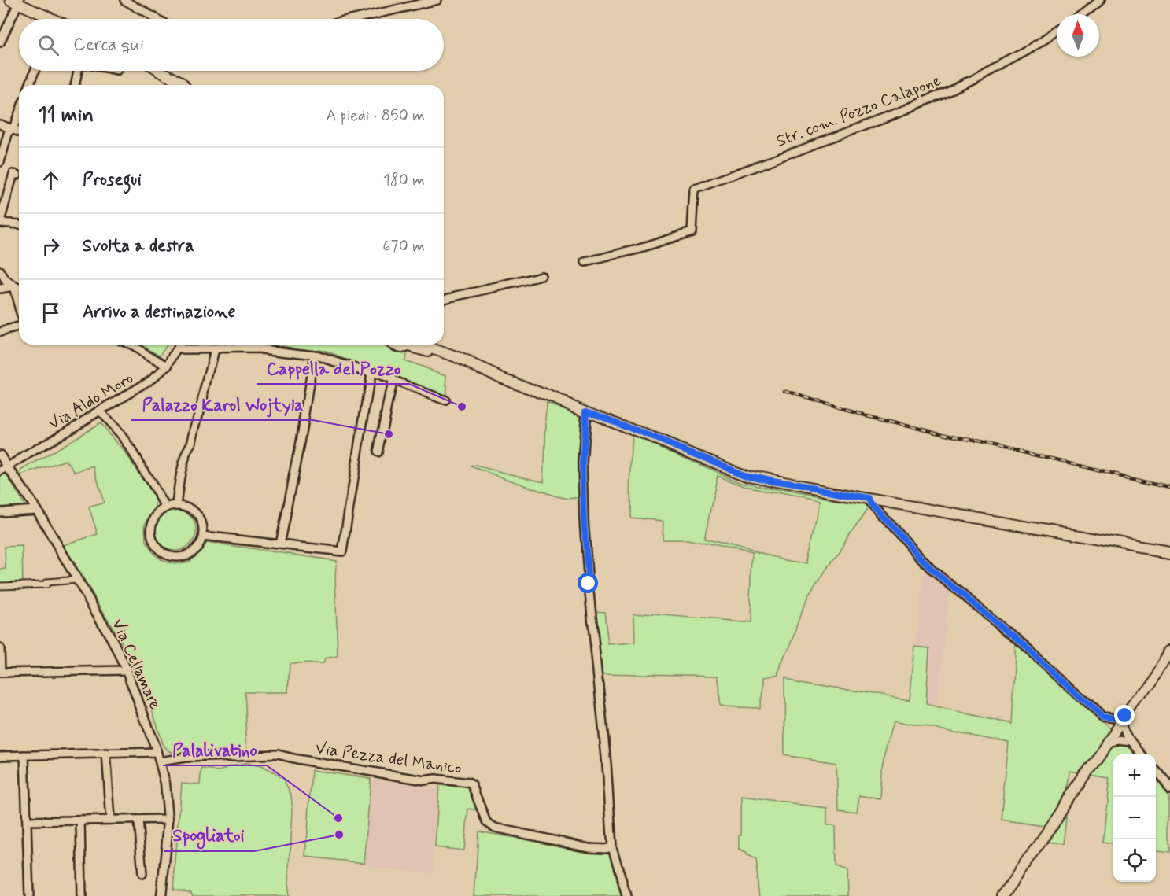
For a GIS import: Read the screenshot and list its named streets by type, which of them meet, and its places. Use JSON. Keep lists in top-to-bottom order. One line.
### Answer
{"streets":{"street":["Str. com. Pozzo Calapone","Via Aldo Moro","Via Cellamare","Via Pezza del Manico"]},"crossings":[["Via Aldo Moro","Via Cellamare"],["Via Cellamare","Via Pezza del Manico"]],"places":["Cappella del Pozzo","Palazzo Karol Wojtyla","Palalivatino","Spogliatoi"],"north":"top","page":{"search":"Cerca qui","heading":["11 min","A piedi · 850 m"],"list":[["Prosegui","180 m"],["Svolta a destra","670 m"],"Arrivo a destinazione"],"map_buttons":["+","−"]}}
